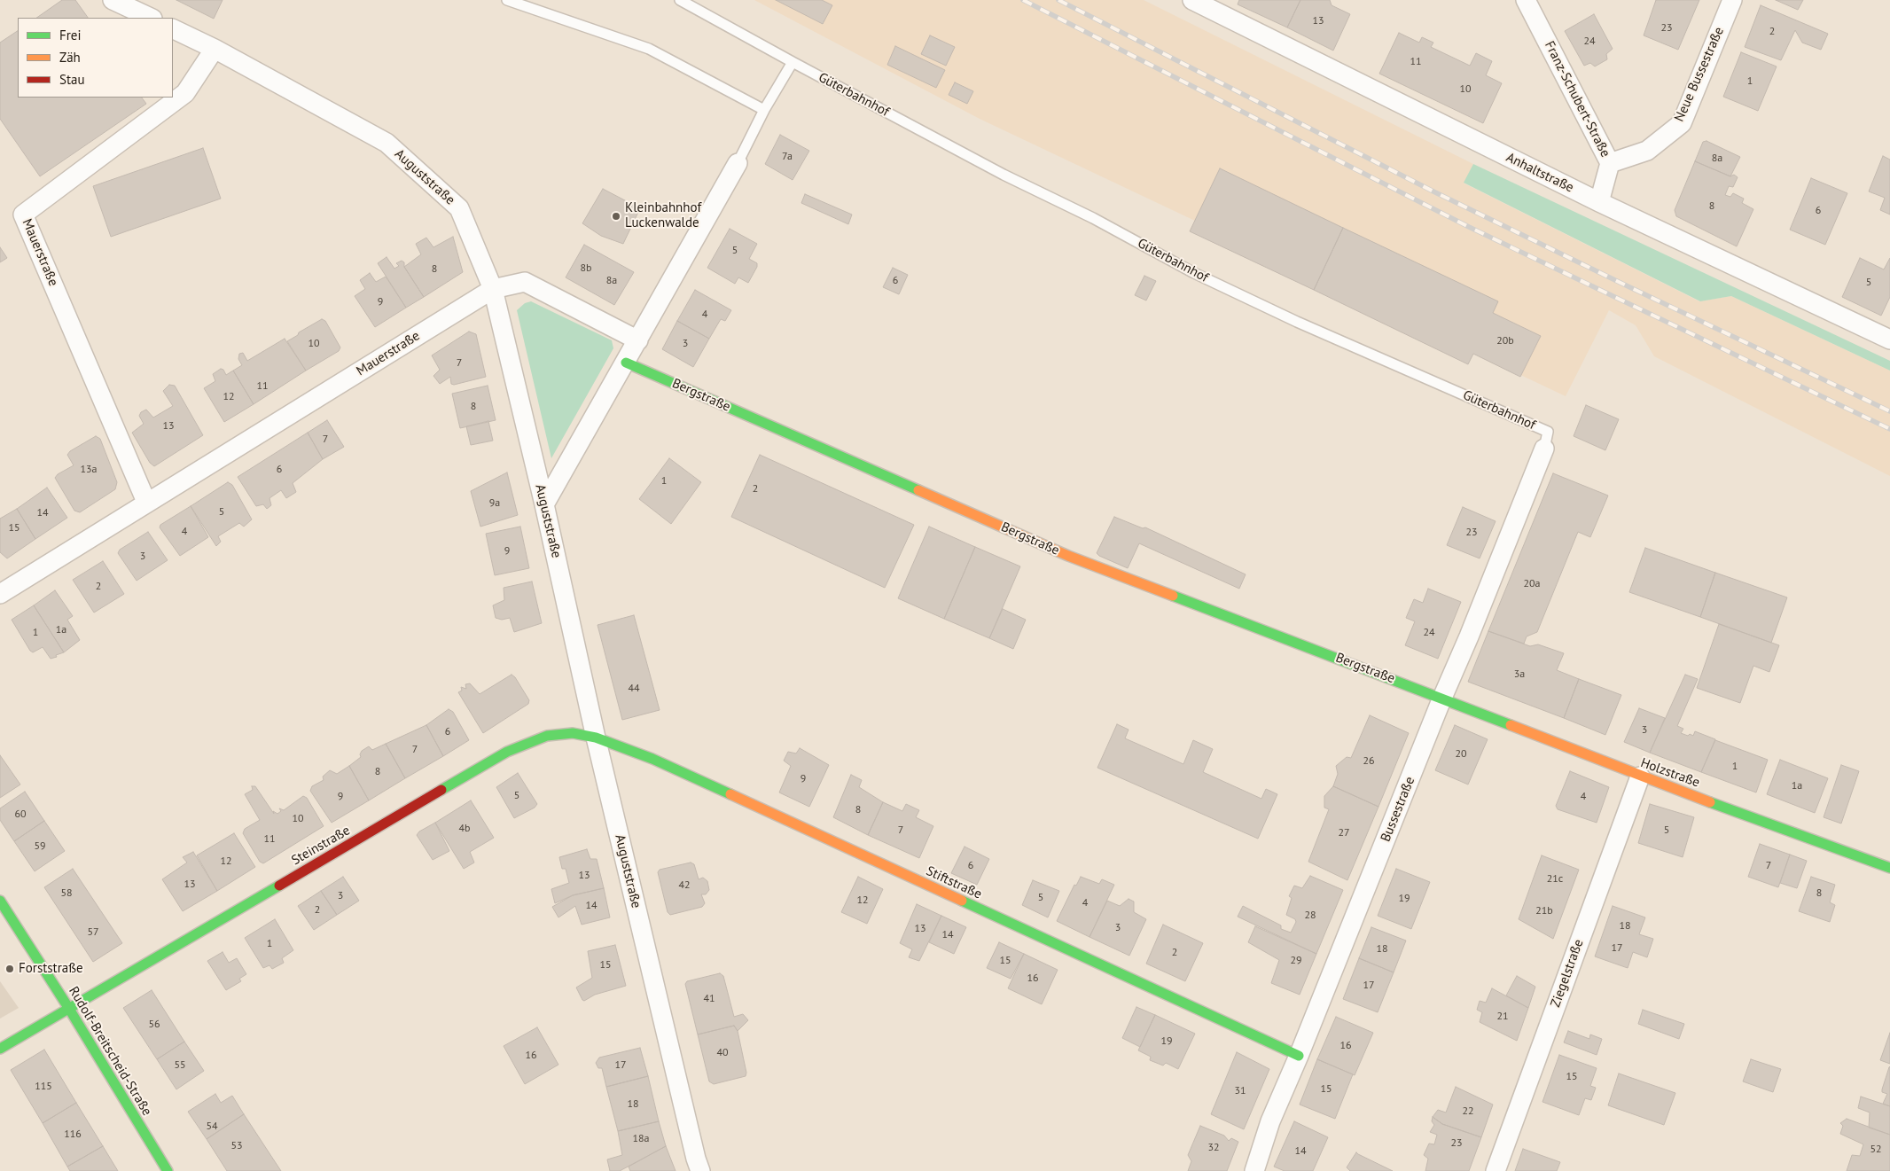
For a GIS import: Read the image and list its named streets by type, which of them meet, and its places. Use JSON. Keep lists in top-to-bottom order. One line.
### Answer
{"streets":{"street":["Neue Bussestraße","Franz-Schubert-Straße","Anhaltstraße","Auguststraße","Mauerstraße","Bergstraße","Holzstraße","Bussestraße","Steinstraße","Stiftstraße","Ziegelstraße","Rudolf-Breitscheid-Straße"],"lane":["Güterbahnhof"]},"crossings":[["Neue Bussestraße","Franz-Schubert-Straße"],["Güterbahnhof","Bussestraße"],["Franz-Schubert-Straße","Anhaltstraße"],["Auguststraße","Mauerstraße"],["Auguststraße","Steinstraße"],["Auguststraße","Stiftstraße"],["Bergstraße","Holzstraße"],["Bergstraße","Bussestraße"],["Holzstraße","Bussestraße"],["Holzstraße","Ziegelstraße"],["Bussestraße","Stiftstraße"],["Steinstraße","Stiftstraße"],["Steinstraße","Rudolf-Breitscheid-Straße"]],"places":["Kleinbahnhof Luckenwalde","Forststraße"],"house_numbers":["13","23","2","24","11","1","10","7a","8a","8","6","5","8b","8","8a","6","5","9","4","20b","10","3","7","11","12","8","13","7","13a","6","1","2","9a","5","14","15","4","23","9","3","20a","2","1a","1","24","3a","44","3","6","7","20","26","1","8","9","1a","5","9","4","8","60","10","4b","7","5","27","11","59","12","6","7","13","21c","13","42","58","8","3","5","19","12","4","14","2","21b","28","18","3","13","57","14","1","17","18","2","15","29","15","16","17","41","21","56","19","16","40","16","55","17","15","115","15","31","18","22","54","116","18a","23","53","32","52","14"],"legend":["Frei","Zäh","Stau"]}
